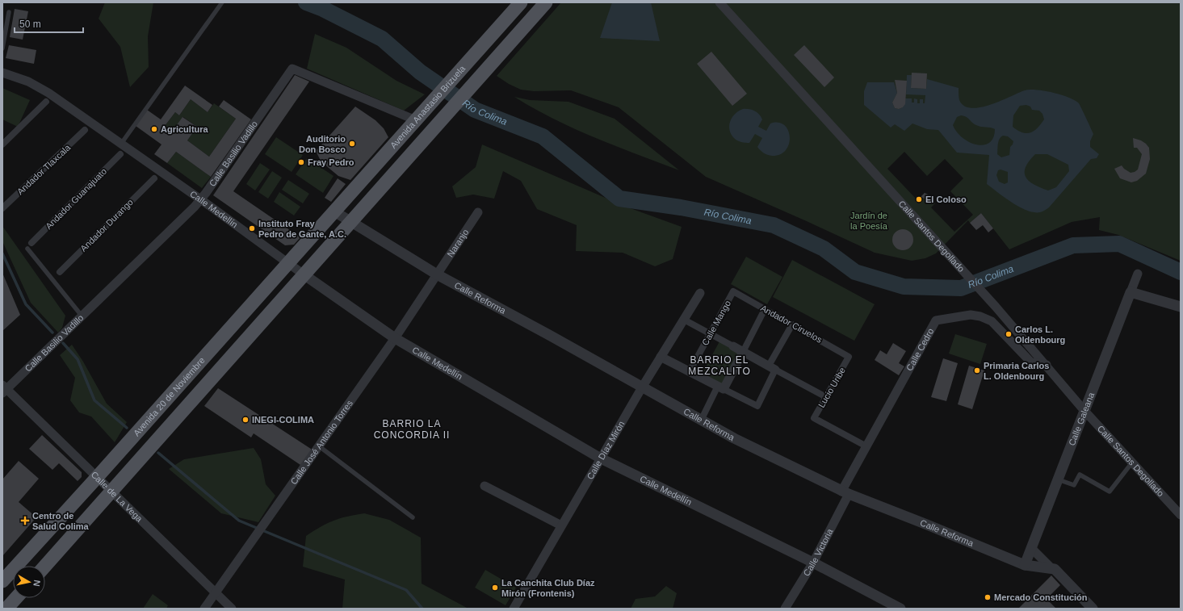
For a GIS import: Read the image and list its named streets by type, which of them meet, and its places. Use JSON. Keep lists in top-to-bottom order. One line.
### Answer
{"streets":{"main road":["Avenida Anastasio Brizuela","Avenida 20 de Noviembre"],"street":["Calle Basilio Vadillo","Andador Tlaxcala","Andador Guanajuato","Calle Medellín","Andador Durango","Calle Santos Degollado","Naranjo","Calle Reforma","Calle Mango","Andador Ciruelos","Calle Cedro","Lucio Uribe","Calle Galeana","Calle José Antonio Torres","Calle Díaz Mirón","Calle de La Vega","Calle Victoria"]},"crossings":[["Avenida Anastasio Brizuela","Calle Basilio Vadillo"],["Avenida Anastasio Brizuela","Calle Reforma"],["Avenida Anastasio Brizuela","Avenida 20 de Noviembre"],["Calle Basilio Vadillo","Calle Medellín"],["Calle Basilio Vadillo","Calle de La Vega"],["Calle Medellín","Avenida 20 de Noviembre"],["Calle Medellín","Calle José Antonio Torres"],["Calle Medellín","Calle Díaz Mirón"],["Calle Medellín","Calle Victoria"],["Calle Santos Degollado","Calle Cedro"],["Calle Santos Degollado","Calle Galeana"],["Naranjo","Calle Reforma"],["Naranjo","Calle José Antonio Torres"],["Calle Reforma","Calle Cedro"],["Calle Reforma","Avenida 20 de Noviembre"],["Calle Reforma","Calle Galeana"],["Calle Reforma","Calle José Antonio Torres"],["Calle Reforma","Calle Díaz Mirón"],["Calle Reforma","Calle Victoria"],["Calle Mango","Andador Ciruelos"],["Andador Ciruelos","Lucio Uribe"],["Calle Cedro","Lucio Uribe"],["Calle Cedro","Calle Victoria"],["Avenida 20 de Noviembre","Calle de La Vega"],["Calle José Antonio Torres","Calle de La Vega"]],"districts":["BARRIO EL MEZCALITO","BARRIO LA CONCORDIA II"],"water":["Río Colima"],"parks":["Jardín de la Poesía"],"places":{"other":["Agricultura","Auditorio Don Bosco","Fray Pedro","El Coloso","Instituto Fray Pedro de Gante, A.C.","Carlos L. Oldenbourg","Primaria Carlos L. Oldenbourg","INEGI-COLIMA","La Canchita Club Díaz Mirón (Frontenis)","Mercado Constitución"],"health":["Centro de Salud Colima"]},"scale_bar":"50 m","north":"right"}
